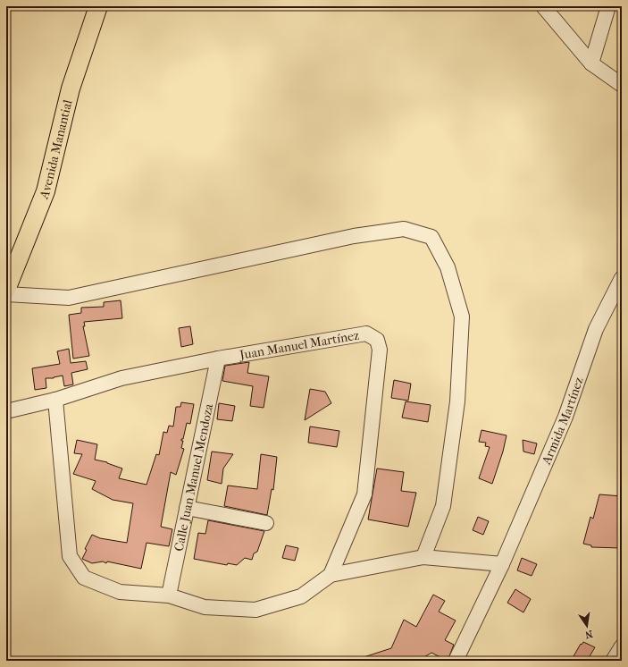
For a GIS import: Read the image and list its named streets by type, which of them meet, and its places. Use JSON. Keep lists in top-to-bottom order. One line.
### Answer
{"streets":{"main road":["Avenida Manantial"],"street":["Juan Manuel Martínez","Armida Martínez","Calle Juan Manuel Mendoza"]},"crossings":[["Juan Manuel Martínez","Calle Juan Manuel Mendoza"]],"north":"bottom"}
